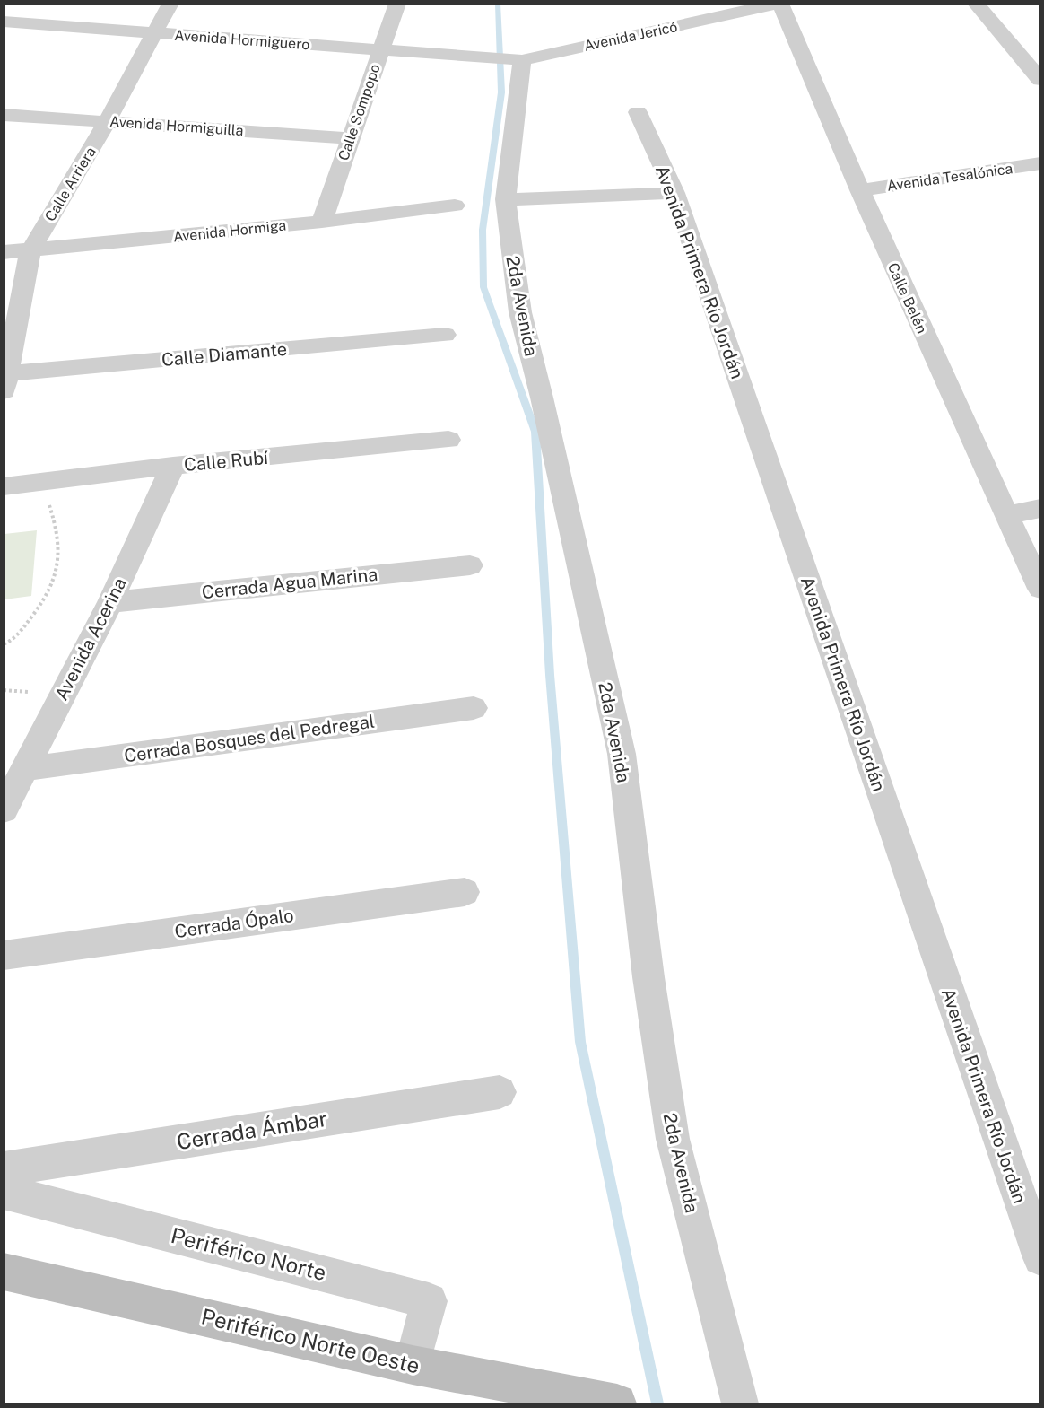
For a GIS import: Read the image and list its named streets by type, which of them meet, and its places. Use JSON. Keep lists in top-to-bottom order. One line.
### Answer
{"streets":{"main road":["Periférico Norte Oeste"],"street":["Avenida Jericó","Avenida Hormiguero","Calle Sompopo","Avenida Hormiguilla","Avenida Tesalónica","Calle Arriera","Avenida Hormiga","Avenida Primera Río Jordán","Calle Belén","2da Avenida","Calle Diamante","Calle Rubí","Cerrada Agua Marina","Avenida Acerina","Cerrada Bosques del Pedregal","Cerrada Ópalo","Cerrada Ámbar","Periférico Norte"]},"crossings":[["Avenida Jericó","Avenida Hormiguero"],["Avenida Jericó","Calle Belén"],["Avenida Jericó","2da Avenida"],["Avenida Hormiguero","Calle Sompopo"],["Avenida Hormiguero","Calle Arriera"],["Calle Sompopo","Avenida Hormiguilla"],["Calle Sompopo","Avenida Hormiga"],["Avenida Hormiguilla","Calle Arriera"],["Avenida Tesalónica","Calle Belén"],["Calle Arriera","Avenida Hormiga"],["Calle Rubí","Avenida Acerina"],["Cerrada Agua Marina","Avenida Acerina"],["Avenida Acerina","Cerrada Bosques del Pedregal"],["Periférico Norte","Periférico Norte Oeste"]]}
